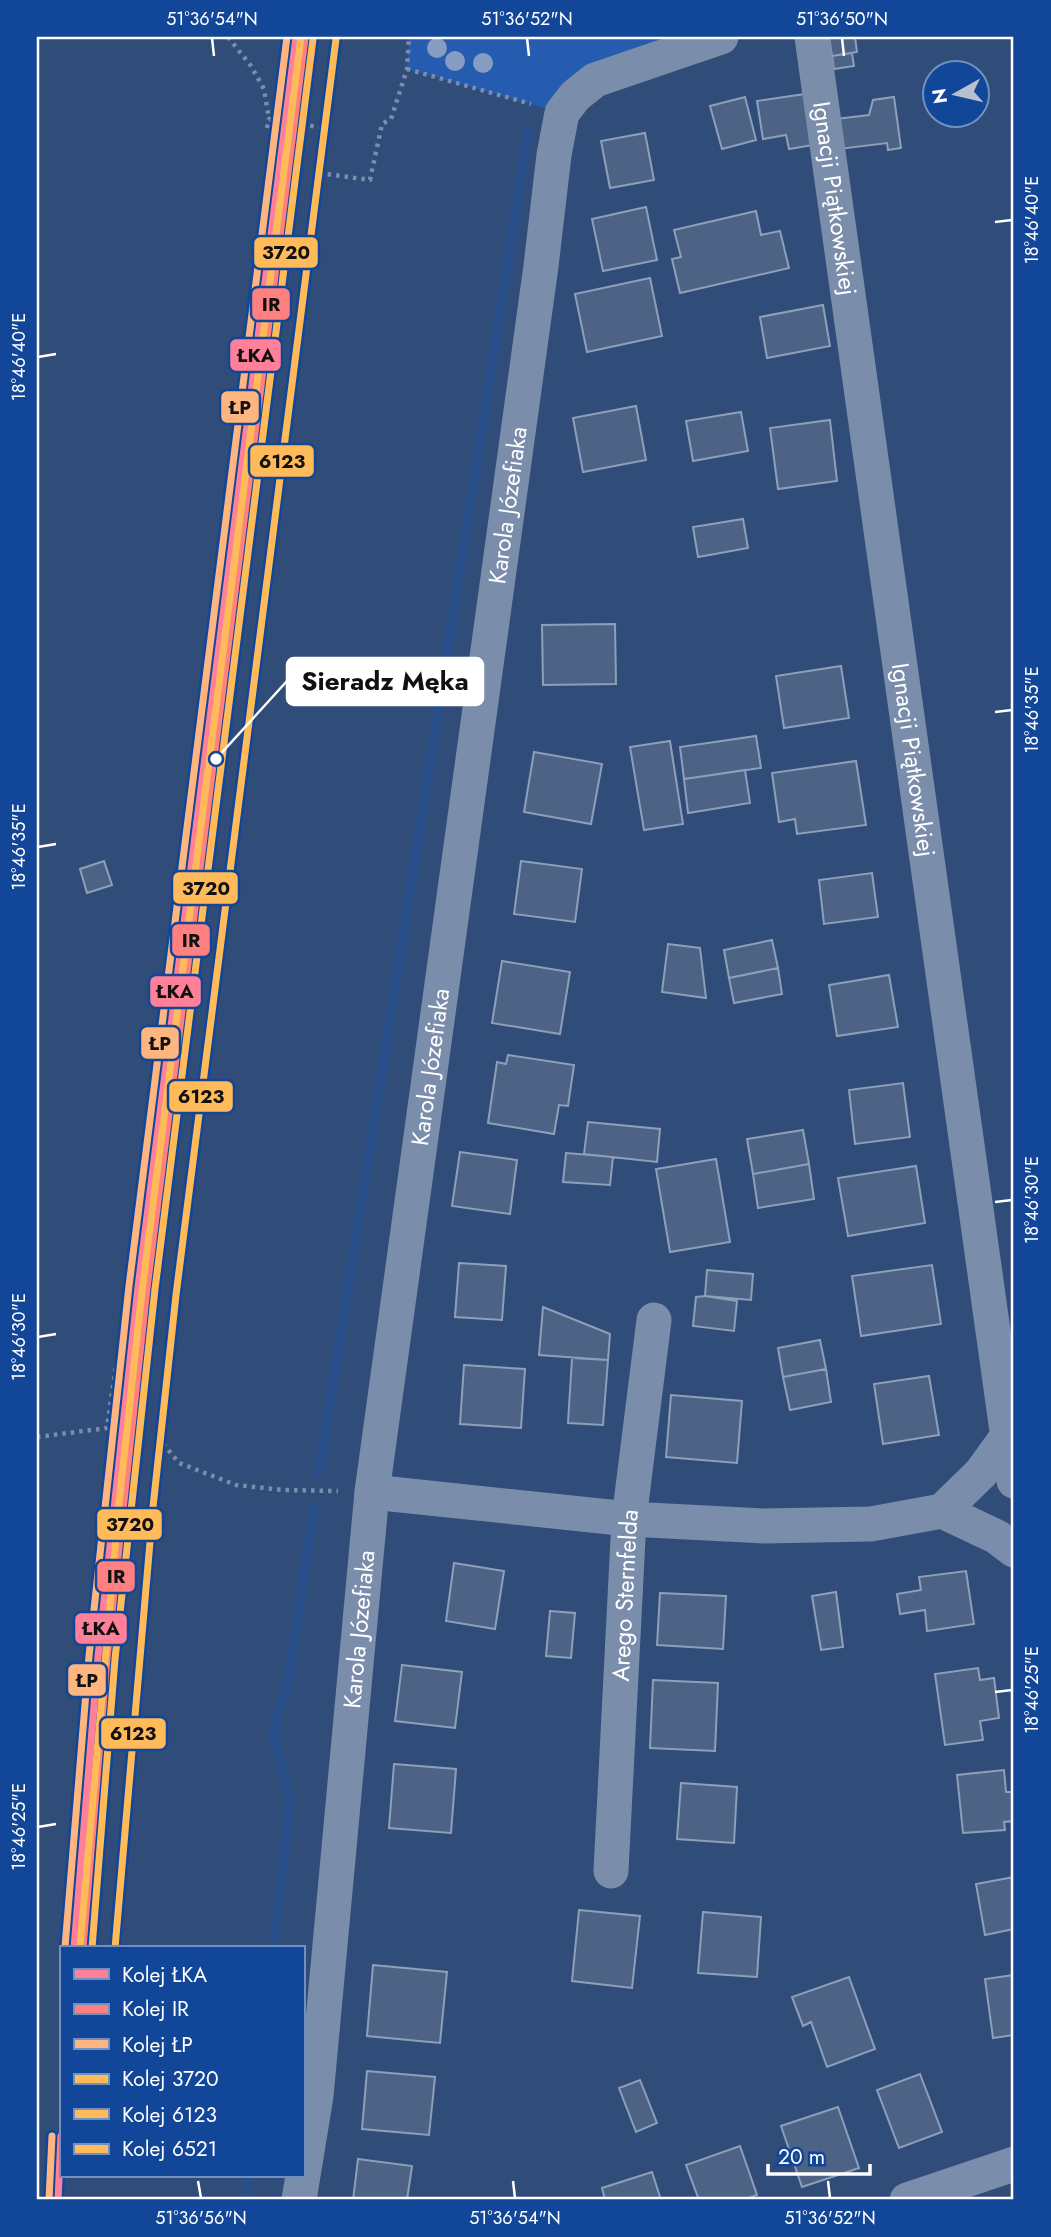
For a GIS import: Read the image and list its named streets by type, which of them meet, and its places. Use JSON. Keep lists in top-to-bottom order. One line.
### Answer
{"streets":{"street":["Ignacji Piątkowskiej","Karola Józefiaka","Arego Sternfelda"]},"places":["Sieradz Męka"],"lines":["rail line ŁKA","rail line ŁP","rail line 6521","rail line IR","rail line 3720","rail line 6123"],"legend":["Kolej ŁKA","Kolej IR","Kolej ŁP","Kolej 3720","Kolej 6123","Kolej 6521"],"scale_bar":"20 m","north":"left","coordinates":["51°36'54\"N","51°36'52\"N","51°36'50\"N","18°46'40\"E","18°46'35\"E","18°46'30\"E","18°46'25\"E","51°36'56\"N"]}
